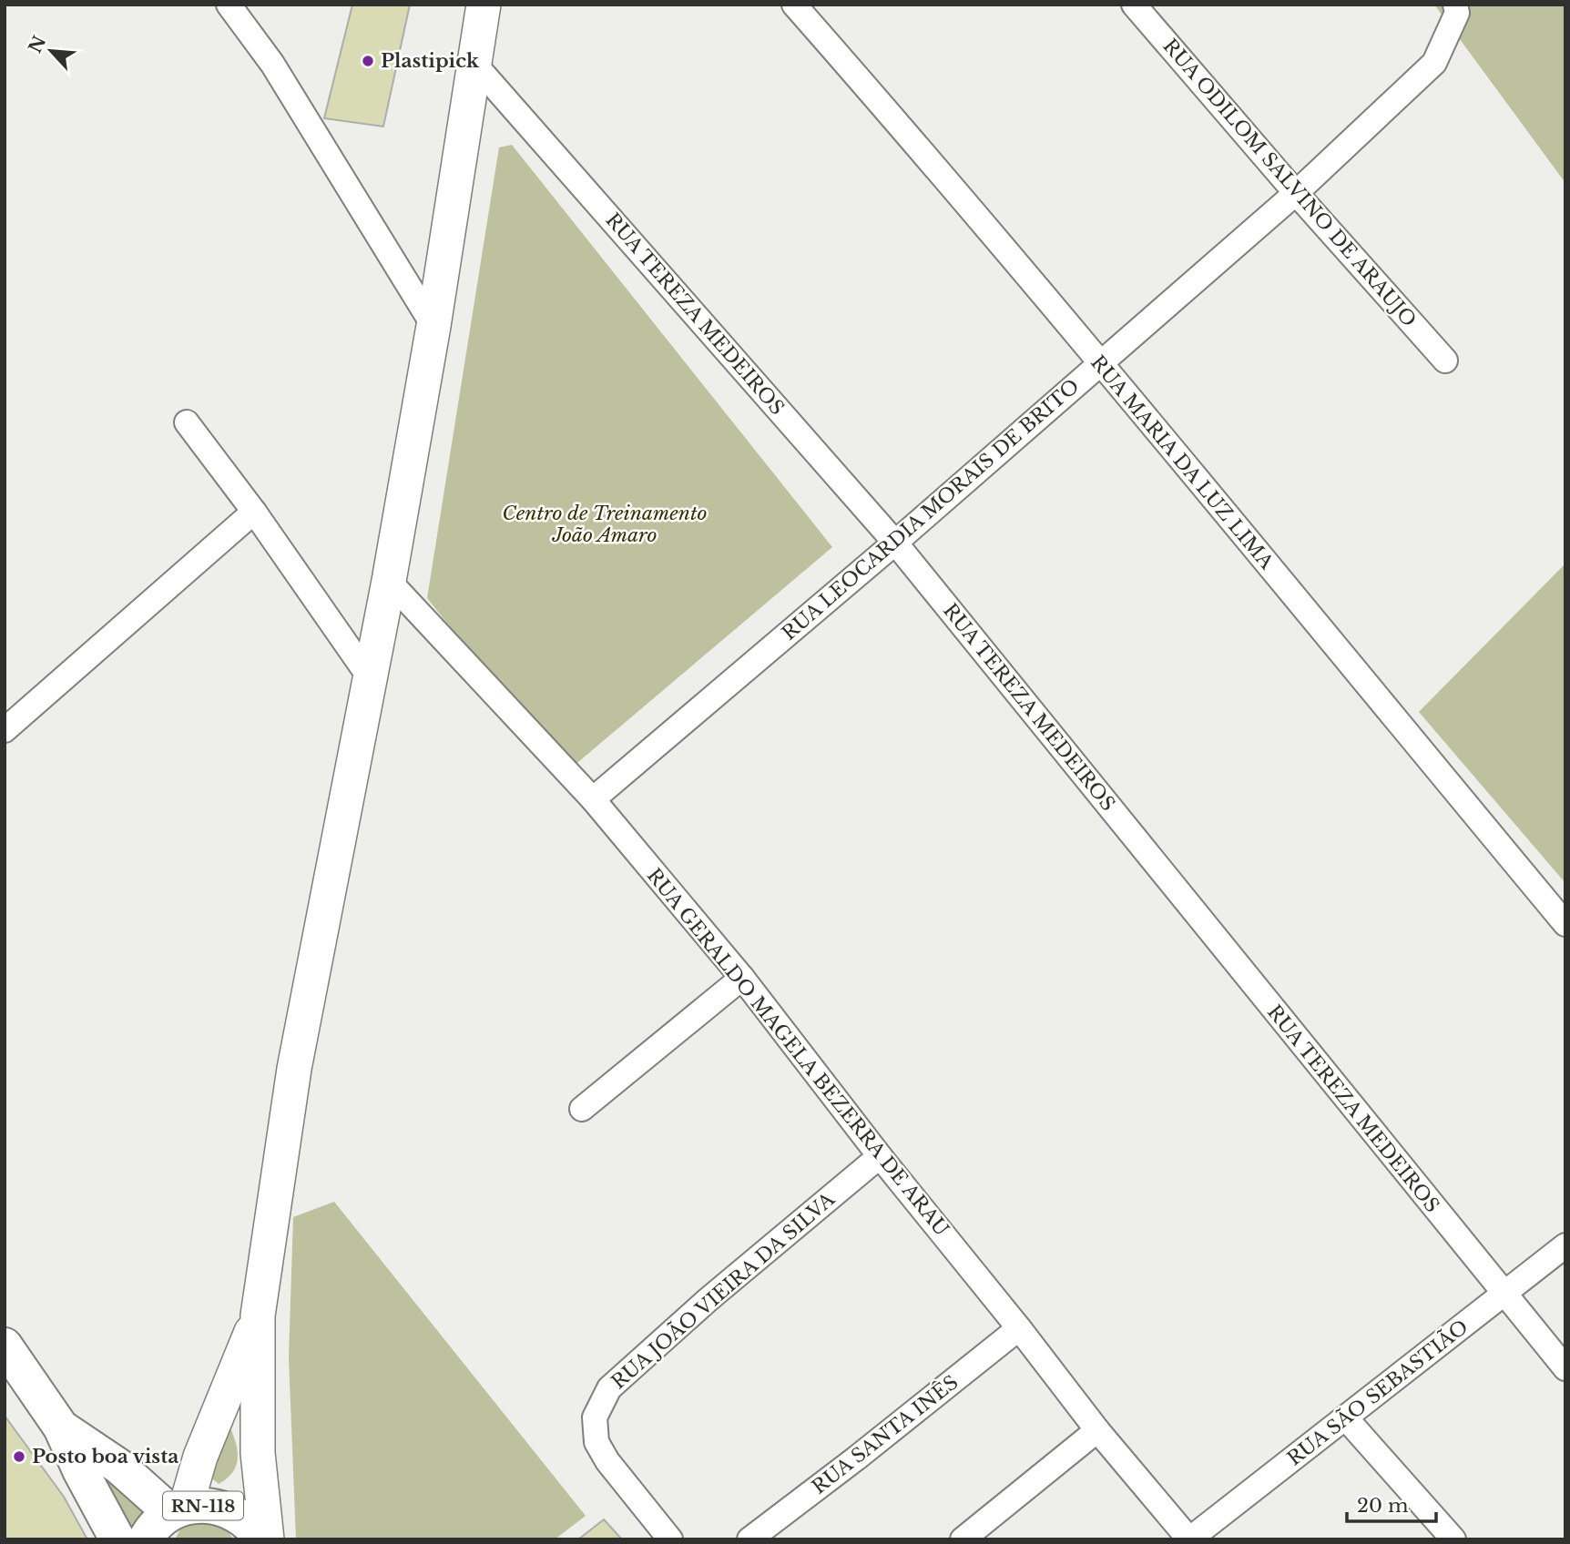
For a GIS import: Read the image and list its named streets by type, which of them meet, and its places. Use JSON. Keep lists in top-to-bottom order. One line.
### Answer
{"streets":{"main road":["RN-118"],"street":["RUA ODILOM SALVINO DE ARAUJO","RUA TEREZA MEDEIROS","RUA MARIA DA LUZ LIMA","RUA LEOCARDIA MORAIS DE BRITO","RUA GERALDO MAGELA BEZERRA DE ARAU","RUA JOÃO VIEIRA DA SILVA","RUA SÃO SEBASTIÃO","RUA SANTA INÊS"]},"crossings":[["RUA ODILOM SALVINO DE ARAUJO","RUA LEOCARDIA MORAIS DE BRITO"],["RUA TEREZA MEDEIROS","RUA LEOCARDIA MORAIS DE BRITO"],["RUA TEREZA MEDEIROS","RUA SÃO SEBASTIÃO"],["RUA MARIA DA LUZ LIMA","RUA LEOCARDIA MORAIS DE BRITO"],["RUA LEOCARDIA MORAIS DE BRITO","RUA GERALDO MAGELA BEZERRA DE ARAU"],["RUA GERALDO MAGELA BEZERRA DE ARAU","RUA JOÃO VIEIRA DA SILVA"],["RUA GERALDO MAGELA BEZERRA DE ARAU","RUA SÃO SEBASTIÃO"],["RUA GERALDO MAGELA BEZERRA DE ARAU","RUA SANTA INÊS"]],"parks":["Centro de Treinamento João Amaro"],"places":["Plastipick","Posto boa vista"],"scale_bar":"20 m","north":"top left"}
